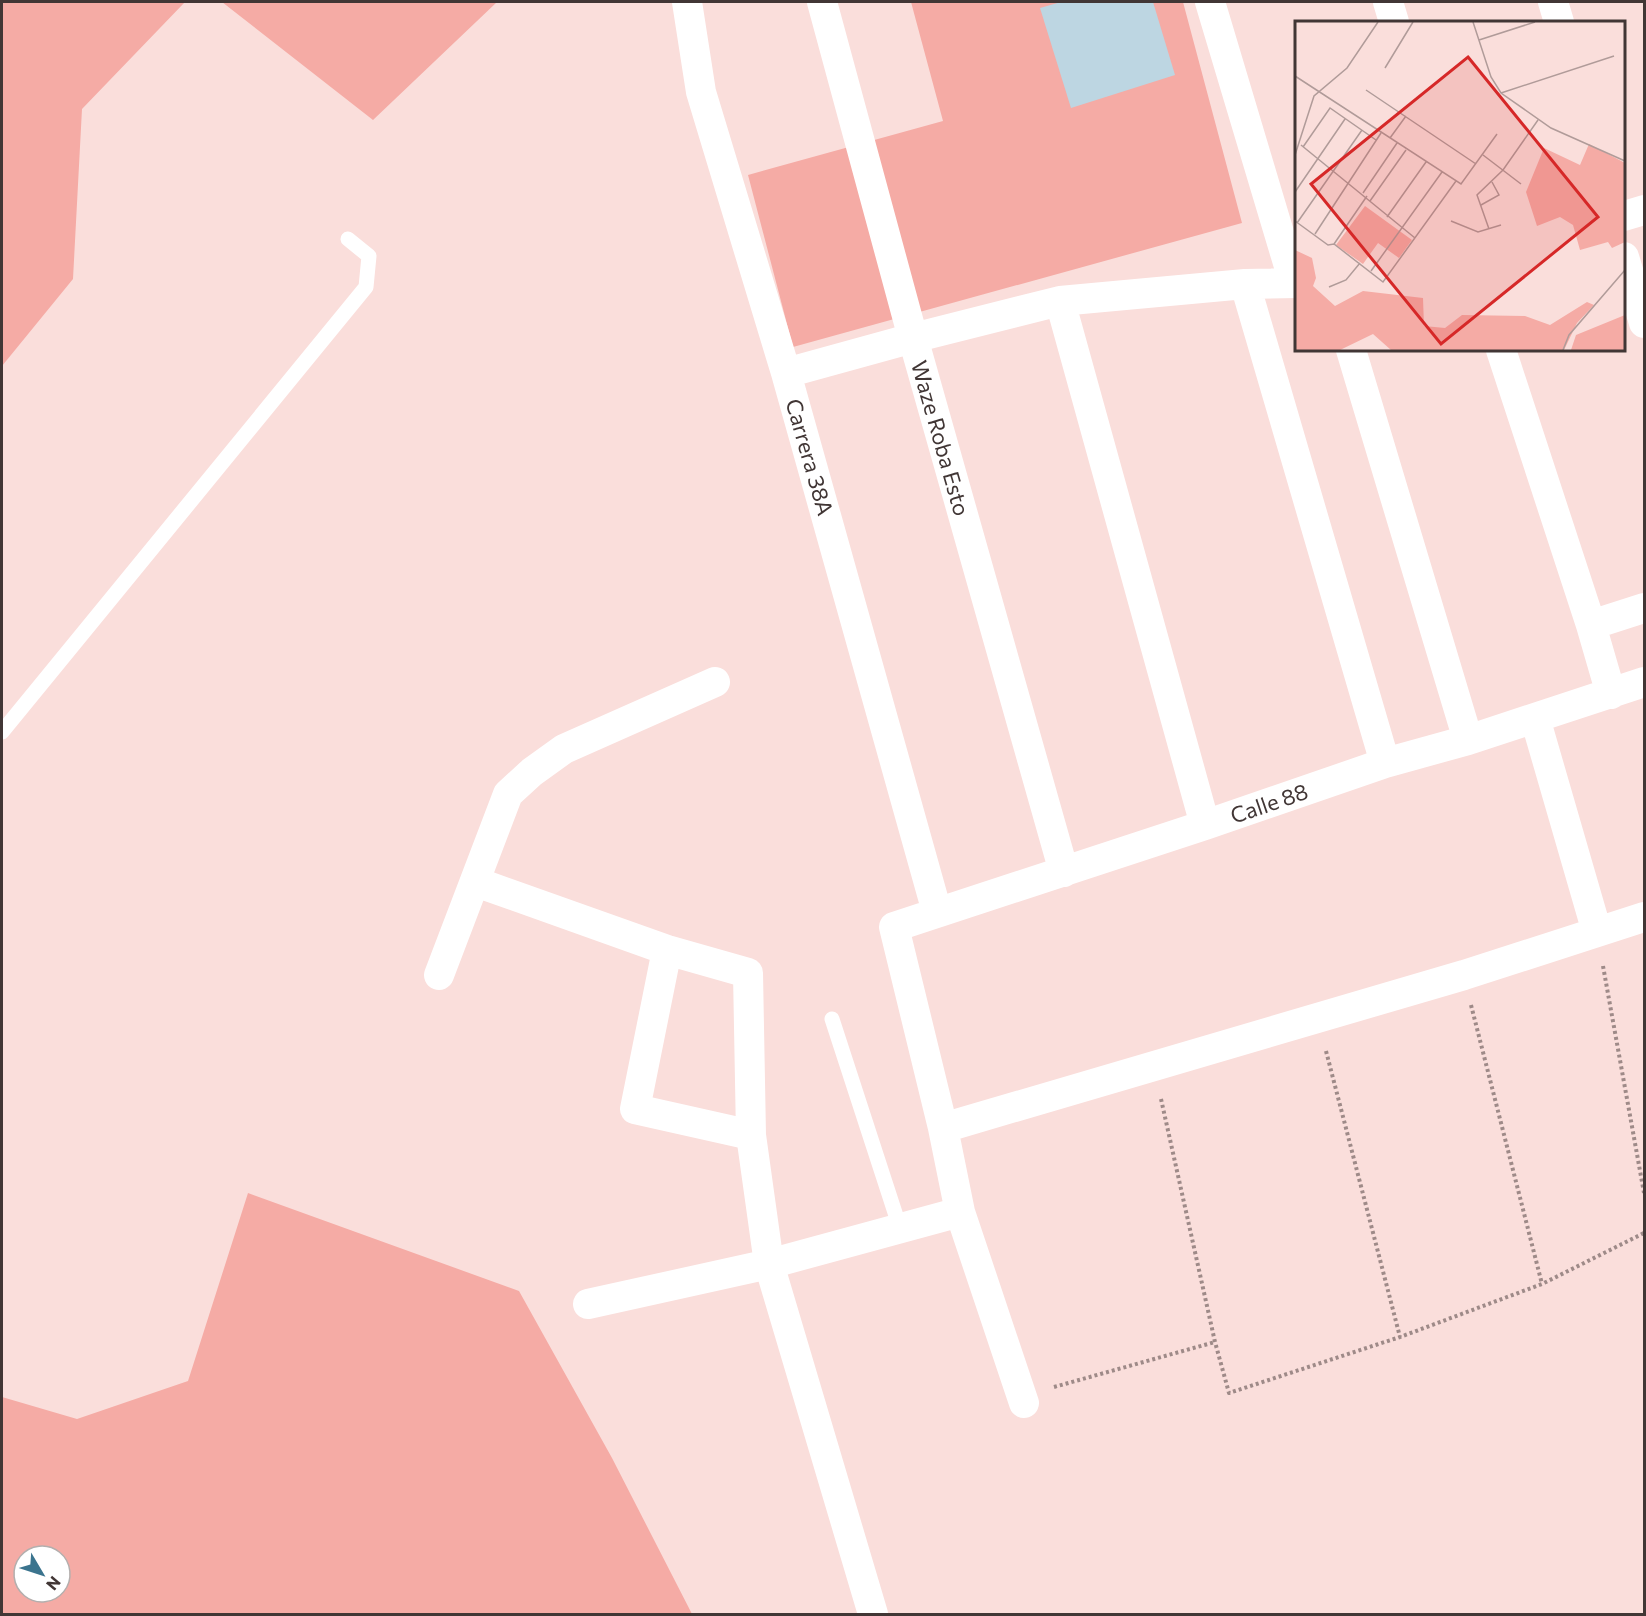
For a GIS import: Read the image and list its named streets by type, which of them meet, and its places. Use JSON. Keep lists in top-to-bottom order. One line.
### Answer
{"streets":{"street":["Waze Roba Esto","Carrera 38A","Calle 88"]},"crossings":[["Waze Roba Esto","Calle 88"],["Carrera 38A","Calle 88"]],"north":"bottom right"}
